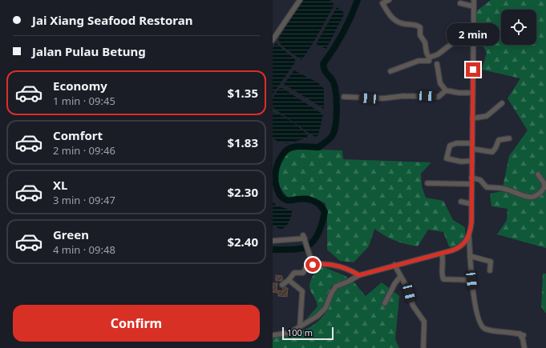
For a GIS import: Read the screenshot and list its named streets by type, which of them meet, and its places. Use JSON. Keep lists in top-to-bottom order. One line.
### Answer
{"scale_bar":"100 m","page":{"banner":["Jai Xiang Seafood Restoran","Jalan Pulau Betung"],"bubble":"2 min","list":[{"name":"Economy","note":"1 min · 09:45","value":"$1.35"},{"name":"Comfort","note":"2 min · 09:46","value":"$1.83"},{"name":"XL","note":"3 min · 09:47","value":"$2.30"},{"name":"Green","note":"4 min · 09:48","value":"$2.40"}],"buttons":"Confirm","scale":"100 m"}}
